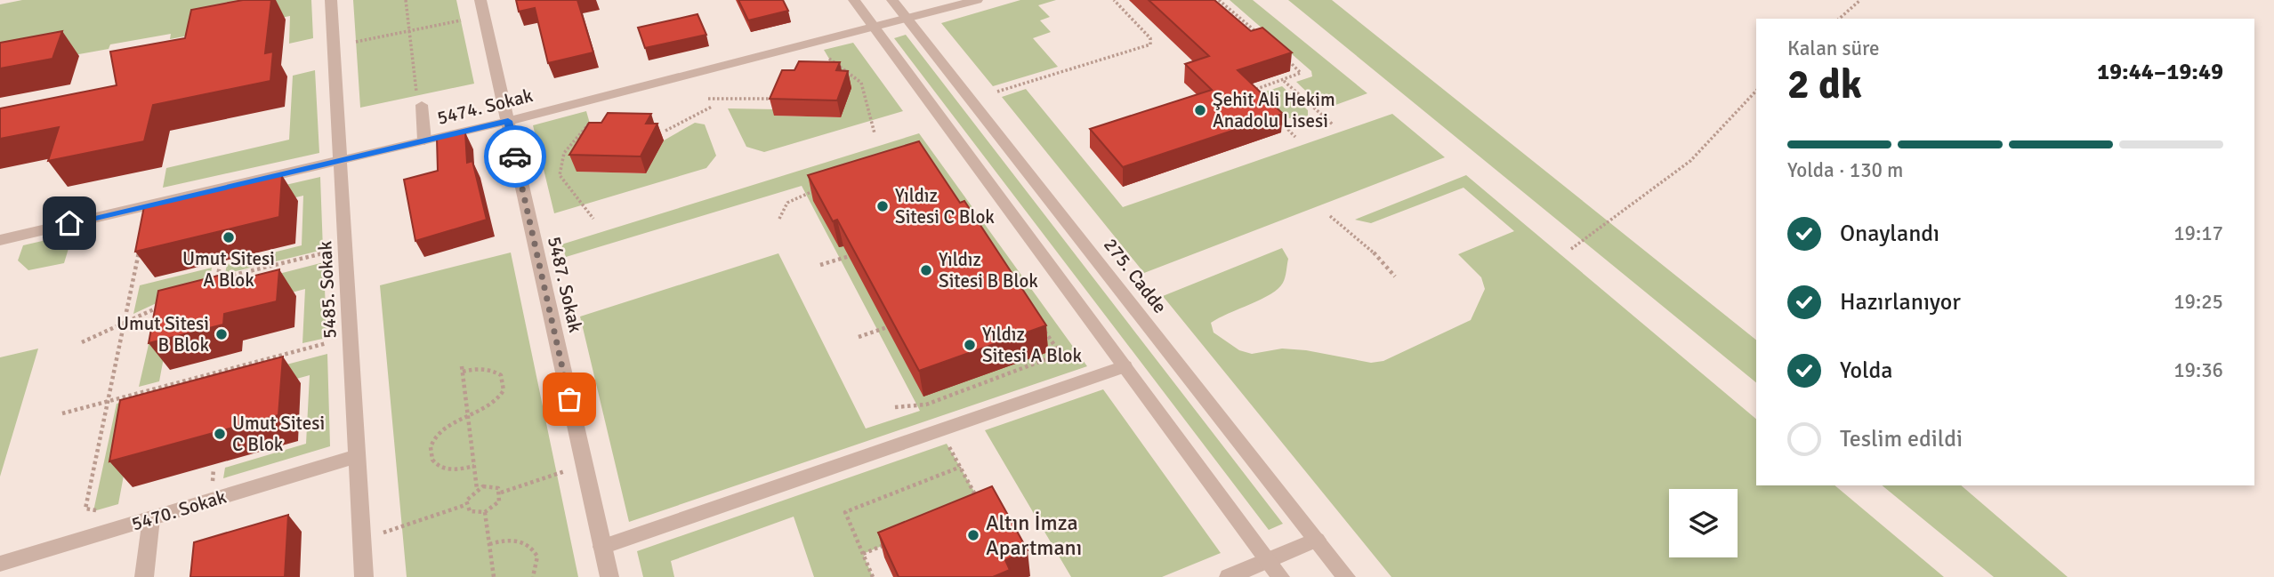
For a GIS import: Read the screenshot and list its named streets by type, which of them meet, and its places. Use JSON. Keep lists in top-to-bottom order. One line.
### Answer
{"streets":{"street":["5474. Sokak","275. Cadde","5487. Sokak","5485. Sokak","5470. Sokak"]},"crossings":[["5474. Sokak","275. Cadde"],["5474. Sokak","5487. Sokak"],["5474. Sokak","5485. Sokak"],["5485. Sokak","5470. Sokak"]],"places":["Şehit Ali Hekim Anadolu Lisesi","Yıldız Sitesi C Blok","Umut Sitesi A Blok","Yıldız Sitesi B Blok","Umut Sitesi B Blok","Yıldız Sitesi A Blok","Umut Sitesi C Blok","Altın İmza Apartmanı"],"page":{"heading":["2 dk","Kalan süre","19:44–19:49"],"bar":"Yolda · 130 m","list":[["Onaylandı","19:17"],["Hazırlanıyor","19:25"],["Yolda","19:36"],"Teslim edildi"]}}
